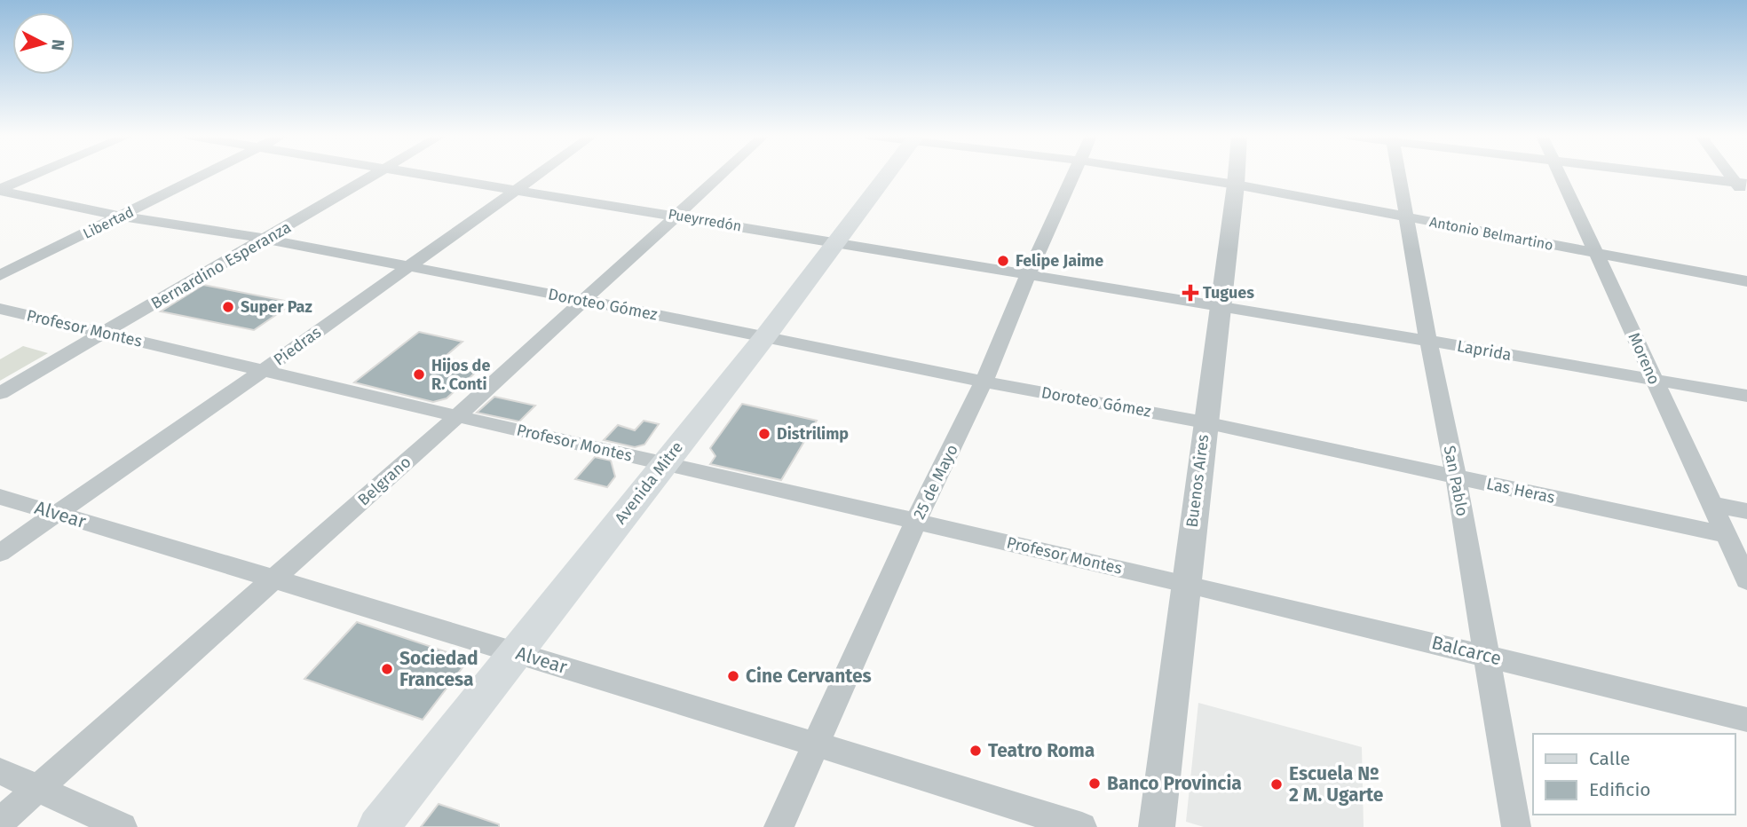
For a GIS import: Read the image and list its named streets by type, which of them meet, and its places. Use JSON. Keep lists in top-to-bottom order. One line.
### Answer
{"streets":{"main road":["Avenida Mitre"],"street":["Pueyrredón","Libertad","Antonio Belmartino","Bernardino Esperanza","Doroteo Gómez","Profesor Montes","Piedras","Laprida","Moreno","Belgrano","Buenos Aires","San Pablo","25 de Mayo","Las Heras","Alvear","Balcarce"]},"crossings":[["Pueyrredón","Piedras"],["Pueyrredón","Laprida"],["Pueyrredón","Belgrano"],["Pueyrredón","Buenos Aires"],["Pueyrredón","25 de Mayo"],["Pueyrredón","Avenida Mitre"],["Libertad","Doroteo Gómez"],["Antonio Belmartino","Moreno"],["Antonio Belmartino","Buenos Aires"],["Antonio Belmartino","San Pablo"],["Bernardino Esperanza","Doroteo Gómez"],["Bernardino Esperanza","Profesor Montes"],["Doroteo Gómez","Piedras"],["Doroteo Gómez","Belgrano"],["Doroteo Gómez","Buenos Aires"],["Doroteo Gómez","25 de Mayo"],["Doroteo Gómez","Avenida Mitre"],["Doroteo Gómez","Las Heras"],["Profesor Montes","Piedras"],["Profesor Montes","Belgrano"],["Profesor Montes","Buenos Aires"],["Profesor Montes","25 de Mayo"],["Profesor Montes","Avenida Mitre"],["Profesor Montes","Balcarce"],["Piedras","Alvear"],["Laprida","Moreno"],["Laprida","Buenos Aires"],["Laprida","San Pablo"],["Moreno","Las Heras"],["Belgrano","Alvear"],["Buenos Aires","Las Heras"],["Buenos Aires","Balcarce"],["San Pablo","Las Heras"],["San Pablo","Balcarce"],["25 de Mayo","Alvear"],["Avenida Mitre","Alvear"]],"places":{"other":["Felipe Jaime","Super Paz","Hijos de R. Conti","Distrilimp","Sociedad Francesa","Cine Cervantes","Teatro Roma","Banco Provincia","Escuela Nº 2 M. Ugarte"],"health":["Tugues"]},"legend":["Calle","Edificio"],"north":"right"}
